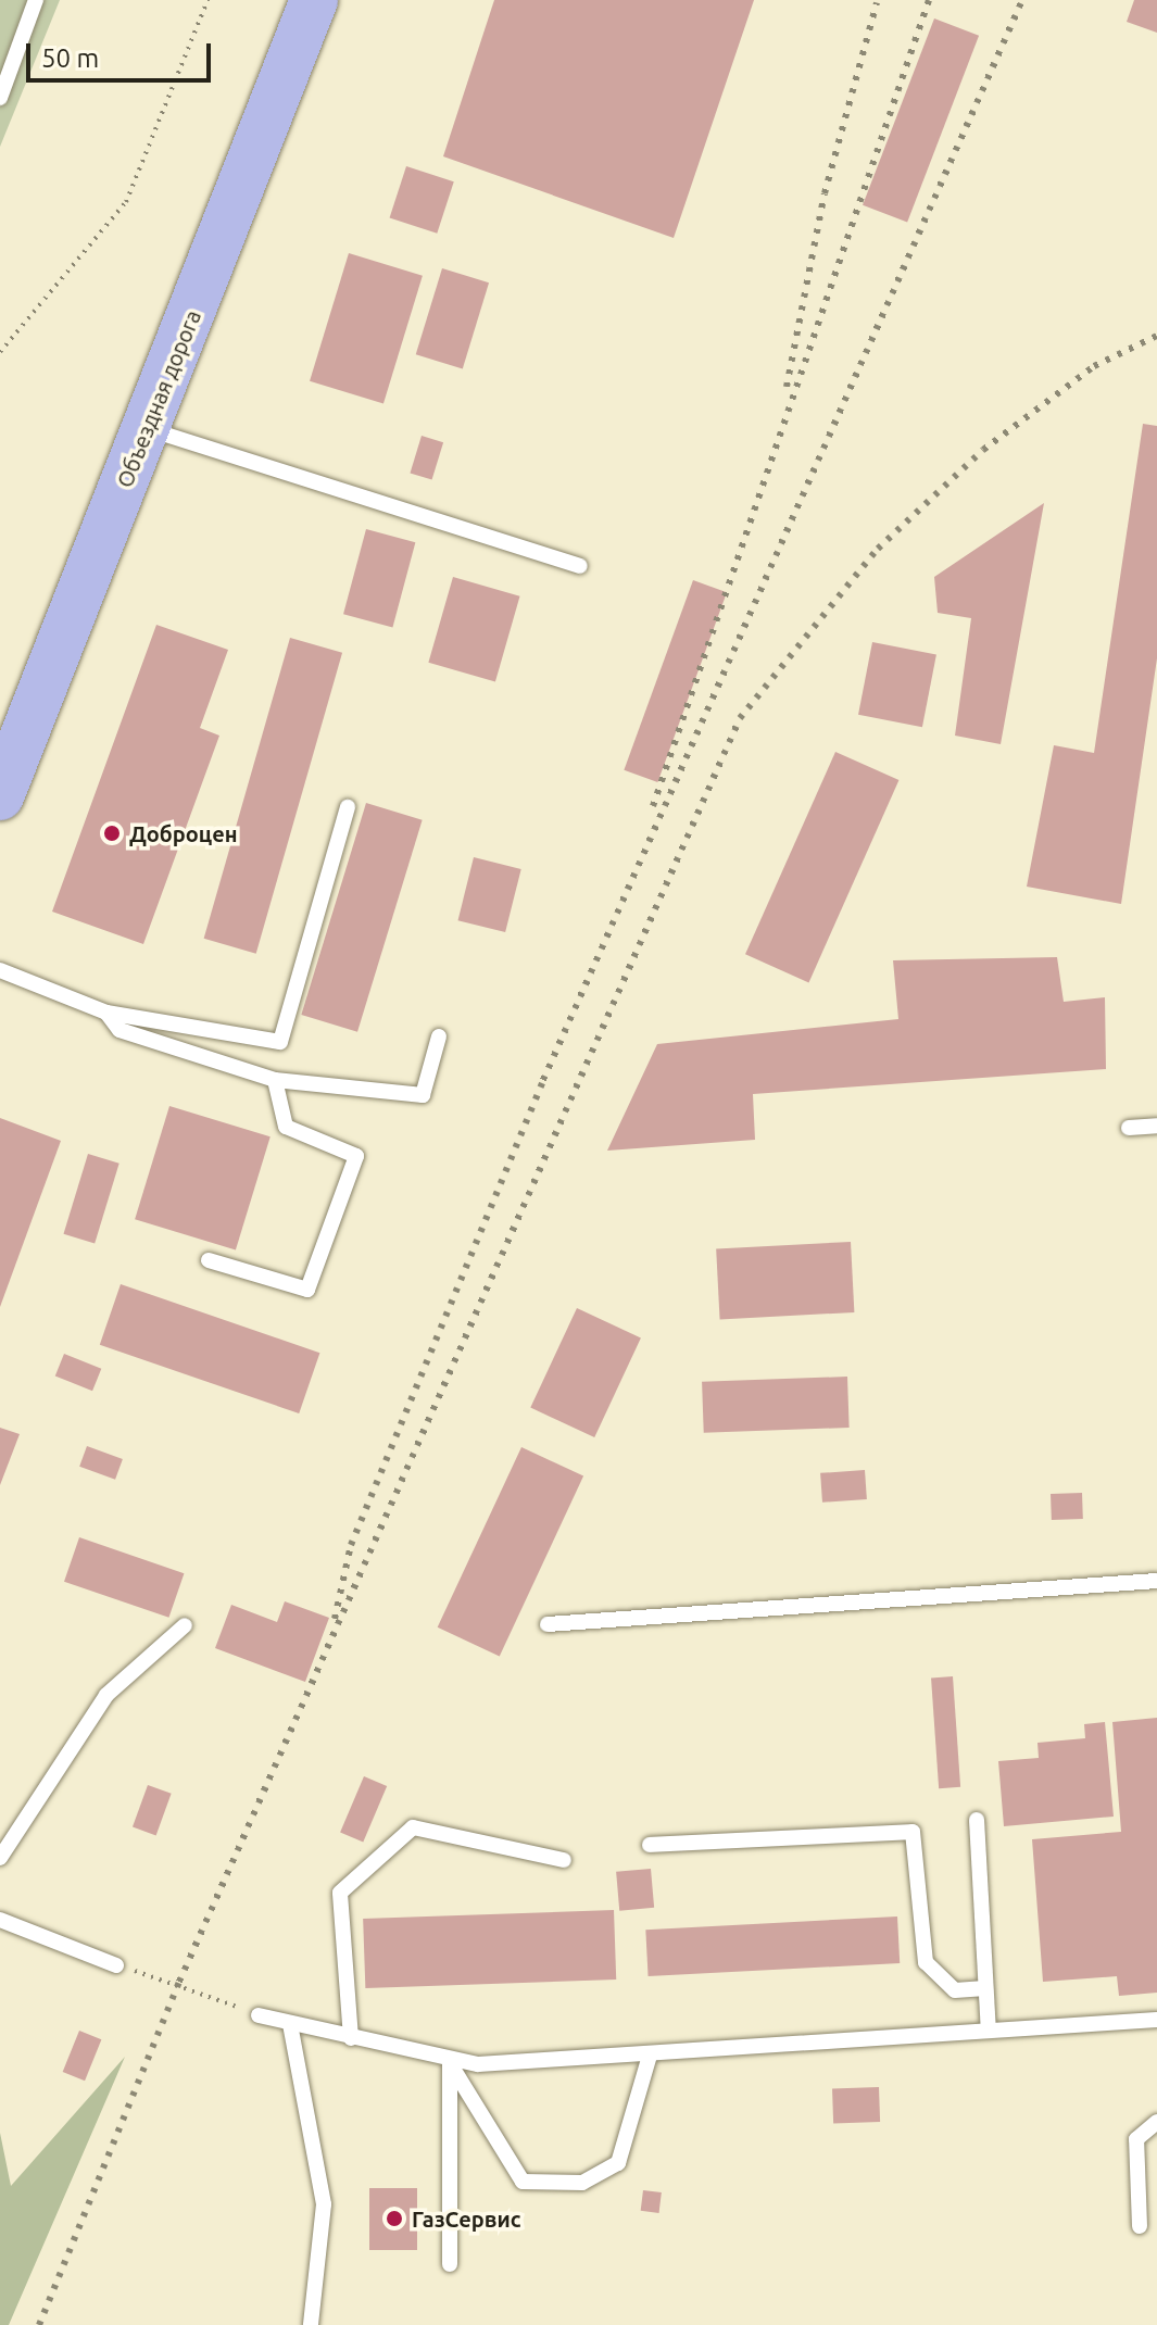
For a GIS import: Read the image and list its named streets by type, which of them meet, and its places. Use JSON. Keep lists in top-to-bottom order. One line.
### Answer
{"streets":{"main road":["Объездная дорога"]},"places":["Доброцен","ГазСервис"],"scale_bar":"50 m"}
